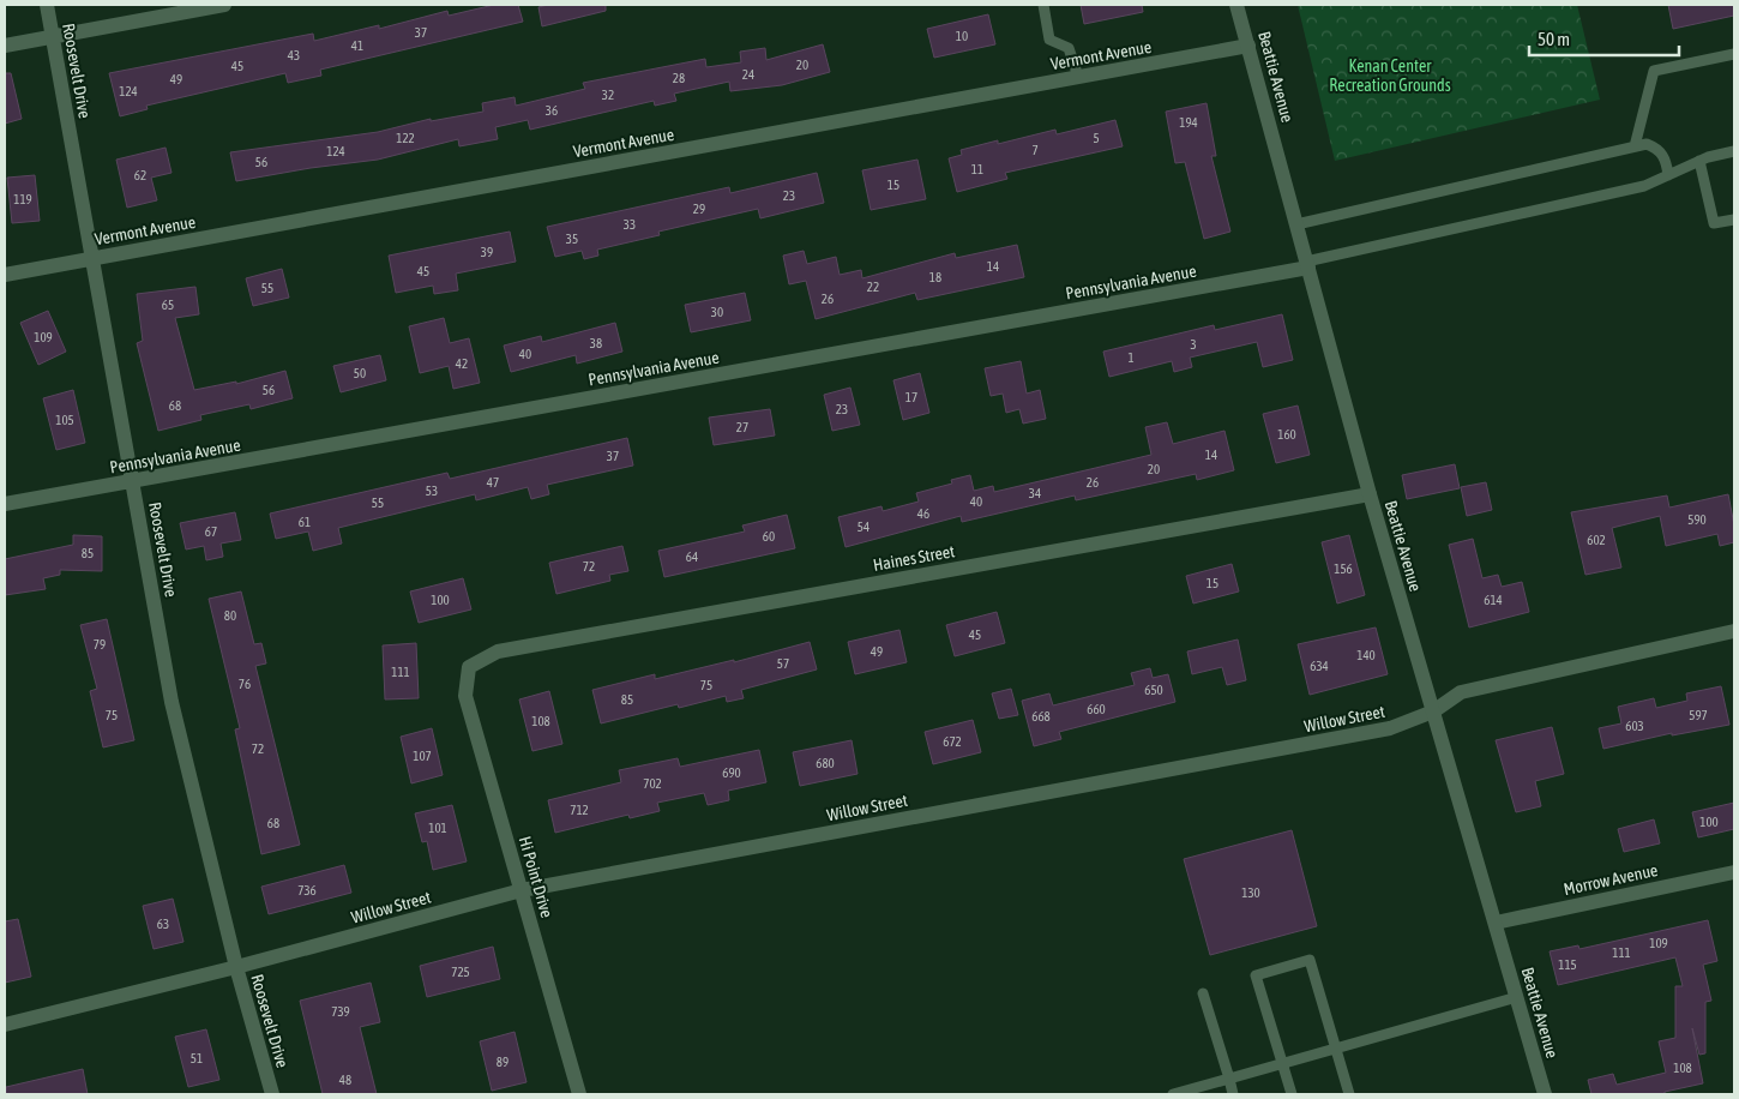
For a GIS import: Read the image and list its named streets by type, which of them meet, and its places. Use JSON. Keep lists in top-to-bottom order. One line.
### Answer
{"streets":{"street":["Vermont Avenue","Roosevelt Drive","Beattie Avenue","Pennsylvania Avenue","Haines Street","Willow Street","Hi Point Drive","Morrow Avenue"]},"crossings":[["Vermont Avenue","Roosevelt Drive"],["Vermont Avenue","Beattie Avenue"],["Roosevelt Drive","Pennsylvania Avenue"],["Roosevelt Drive","Willow Street"],["Beattie Avenue","Pennsylvania Avenue"],["Beattie Avenue","Haines Street"],["Beattie Avenue","Willow Street"],["Beattie Avenue","Morrow Avenue"],["Haines Street","Hi Point Drive"],["Willow Street","Hi Point Drive"]],"parks":["Kenan Center Recreation Grounds"],"house_numbers":["37","10","41","43","20","45","24","28","49","124","32","36","194","122","5","7","124","56","11","62","15","23","119","29","33","35","39","14","45","18","22","55","26","65","30","109","38","3","40","1","42","50","56","17","68","23","105","27","160","14","37","20","47","26","53","34","40","55","46","590","61","54","67","60","602","85","64","72","156","15","100","614","80","45","79","49","140","57","634","111","76","75","650","85","660","75","597","668","108","603","672","72","107","680","690","702","712","100","68","101","736","130","63","109","111","115","725","739","51","89","108","48"],"scale_bar":"50 m"}
